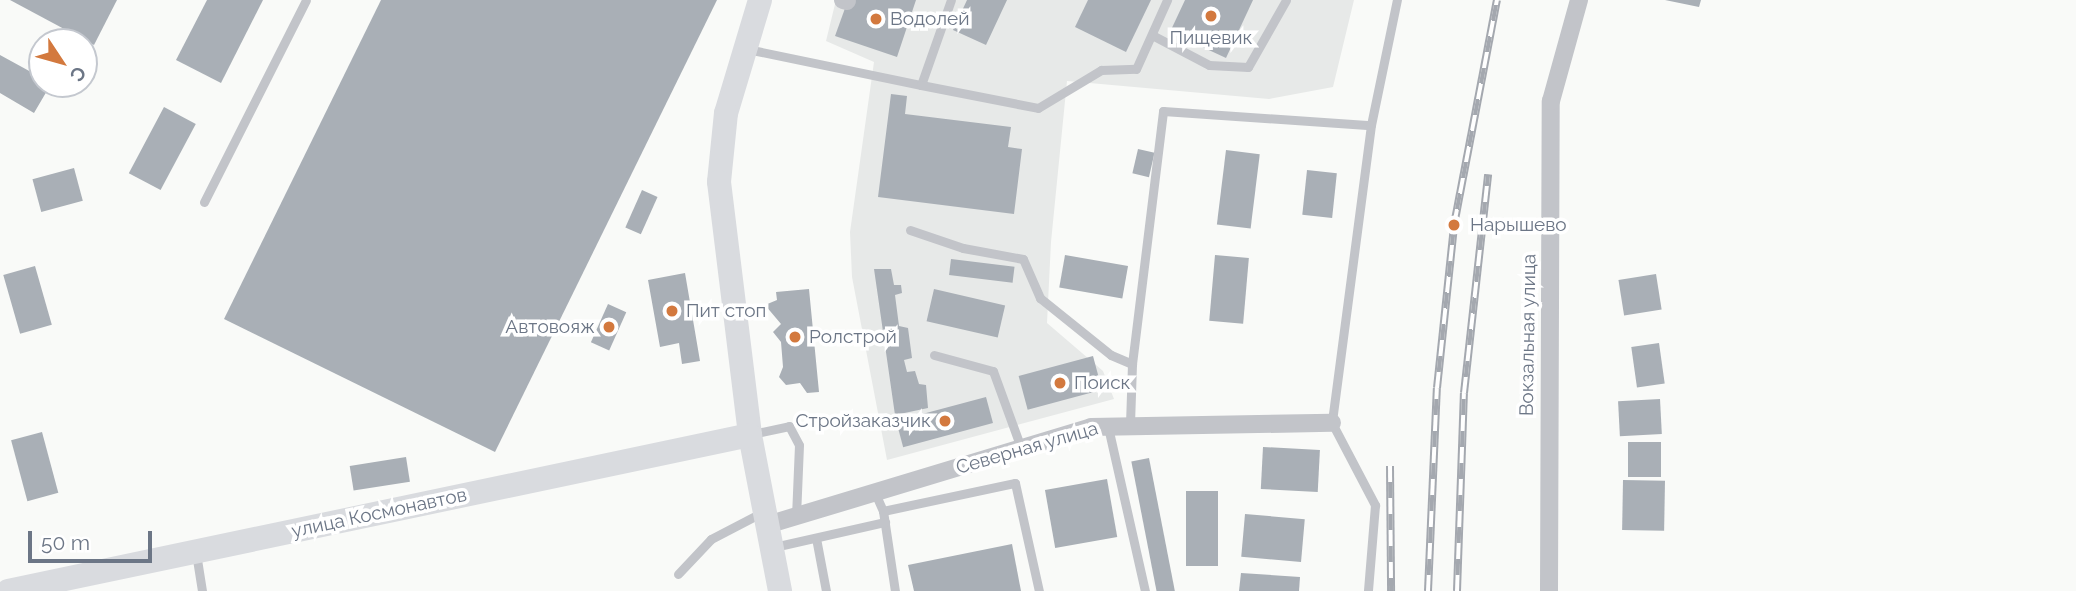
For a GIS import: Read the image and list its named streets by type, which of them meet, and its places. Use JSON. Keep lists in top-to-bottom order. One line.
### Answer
{"streets":{"main road":["улица Космонавтов"],"street":["Вокзальная улица","Северная улица"]},"places":["Пищевик","Водолей","Нарышево","Пит стоп","Автовояж","Ролстрой","Поиск","Стройзаказчик"],"scale_bar":"50 m","north":"bottom right"}
